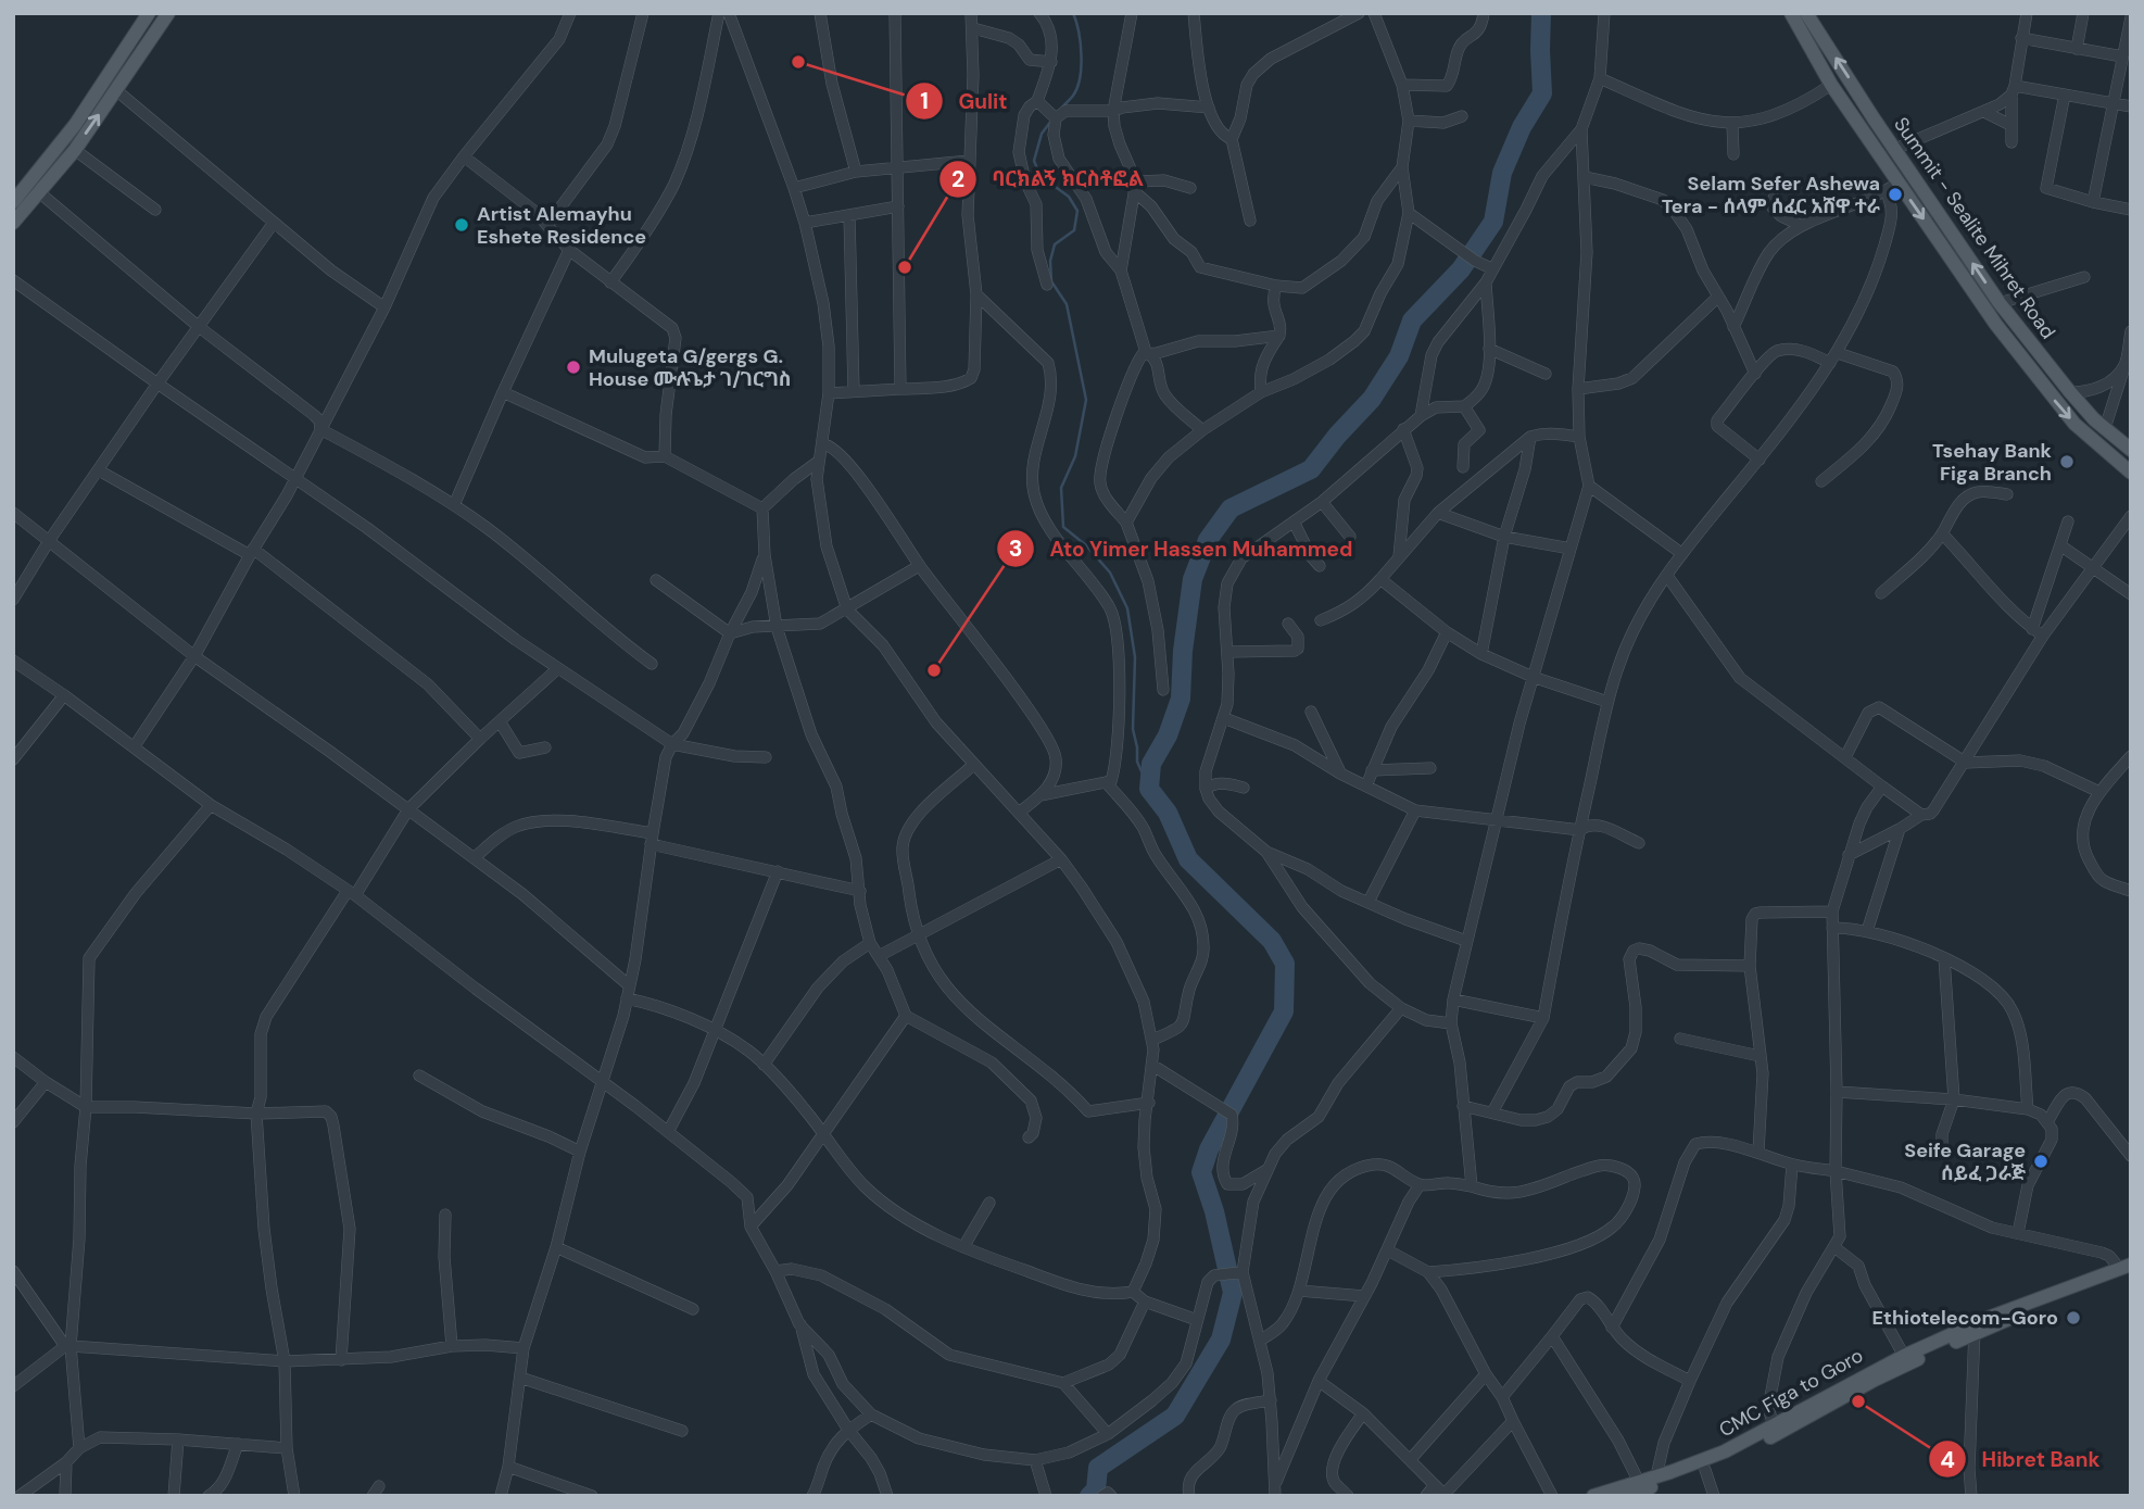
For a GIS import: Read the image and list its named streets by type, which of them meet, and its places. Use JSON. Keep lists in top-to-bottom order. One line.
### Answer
{"streets":{"main road":["Summit - Sealite Mihret Road","CMC Figa to Goro"]},"places":["Gulit","Selam Sefer Ashewa Tera - ሰላም ሰፈር አሸዋ ተራ","Artist Alemayhu Eshete Residence","ባርክልኝ ክርስቶፎል","Mulugeta G/gergs G. House ሙሉጌታ ገ/ገርግስ","Tsehay Bank Figa Branch","Ato Yimer Hassen Muhammed","Seife Garage ሰይፈ ጋራጅ","Ethiotelecom-Goro","Hibret Bank"]}
